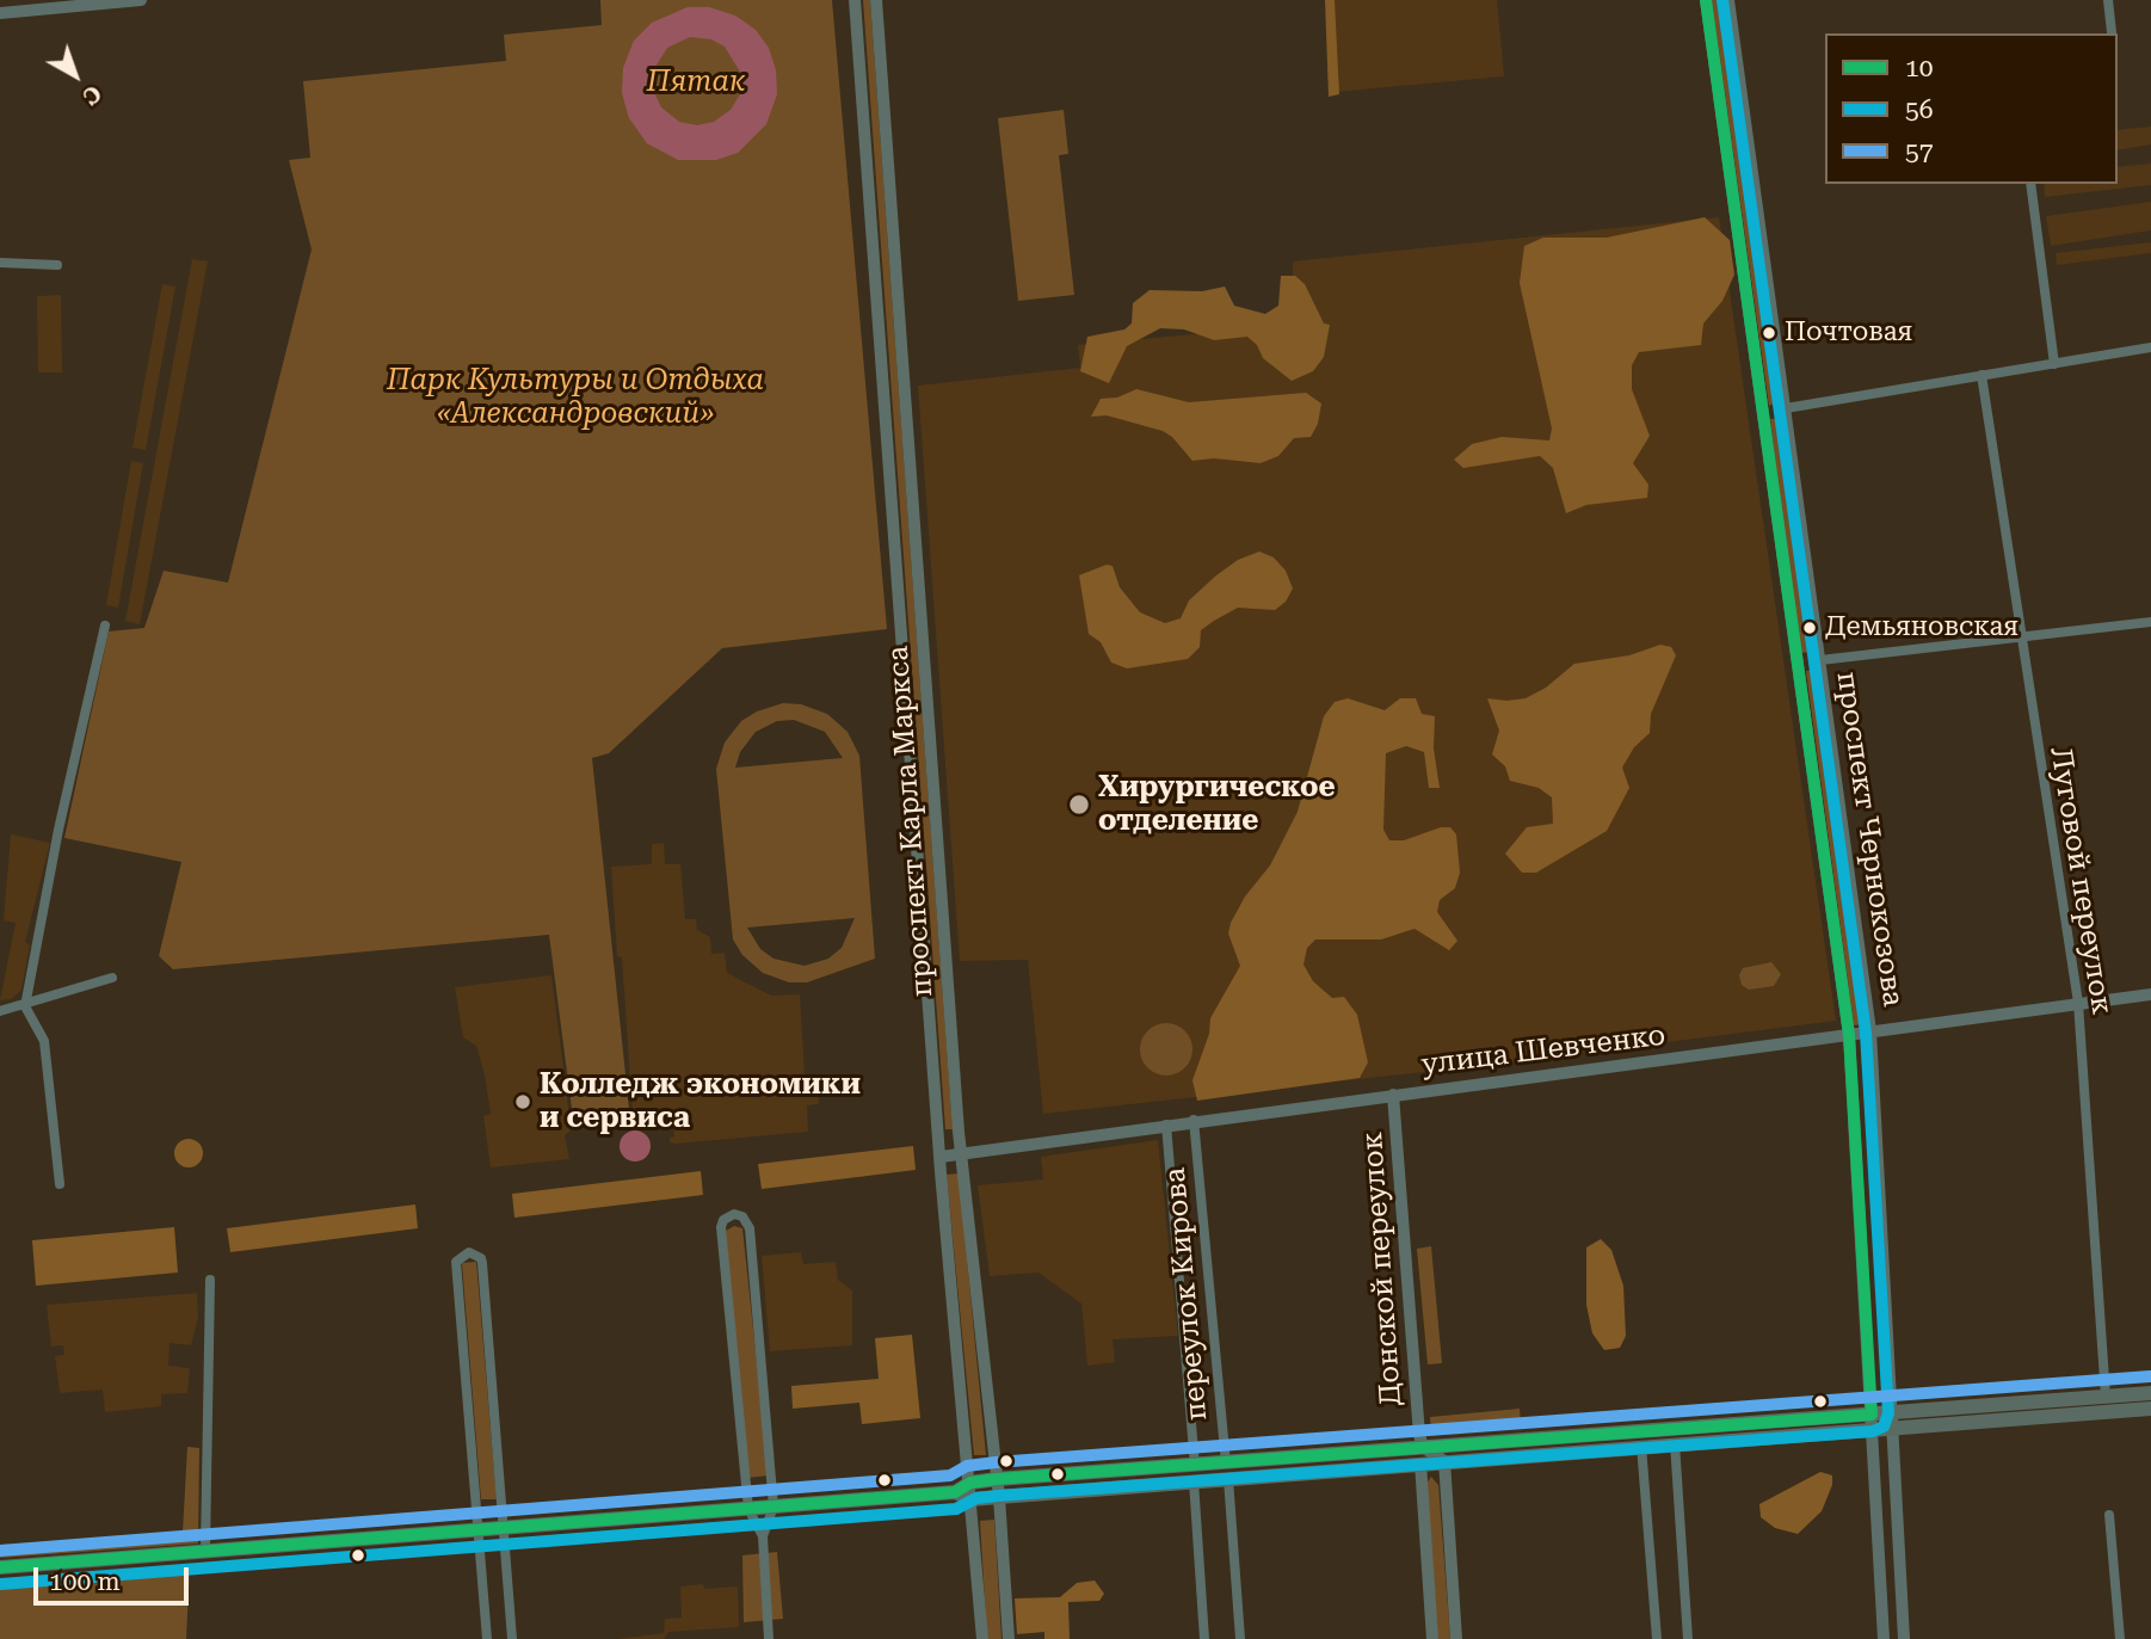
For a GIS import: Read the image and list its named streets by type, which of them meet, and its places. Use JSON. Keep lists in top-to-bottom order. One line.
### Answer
{"streets":{"main road":["проспект Карла Маркса","Донской переулок"],"street":["проспект Чернокозова","Луговой переулок","улица Шевченко","переулок Кирова"]},"crossings":[["проспект Карла Маркса","улица Шевченко"],["проспект Чернокозова","улица Шевченко"],["Луговой переулок","улица Шевченко"],["улица Шевченко","Донской переулок"],["улица Шевченко","переулок Кирова"]],"parks":["Пятак","Парк Культуры и Отдыха «Александровский»"],"places":["Почтовая","Демьяновская","Хирургическое отделение","Колледж экономики и сервиса"],"lines":["transit line 10","transit line 56","transit line 57"],"legend":["10","56","57"],"scale_bar":"100 m","north":"bottom right"}
